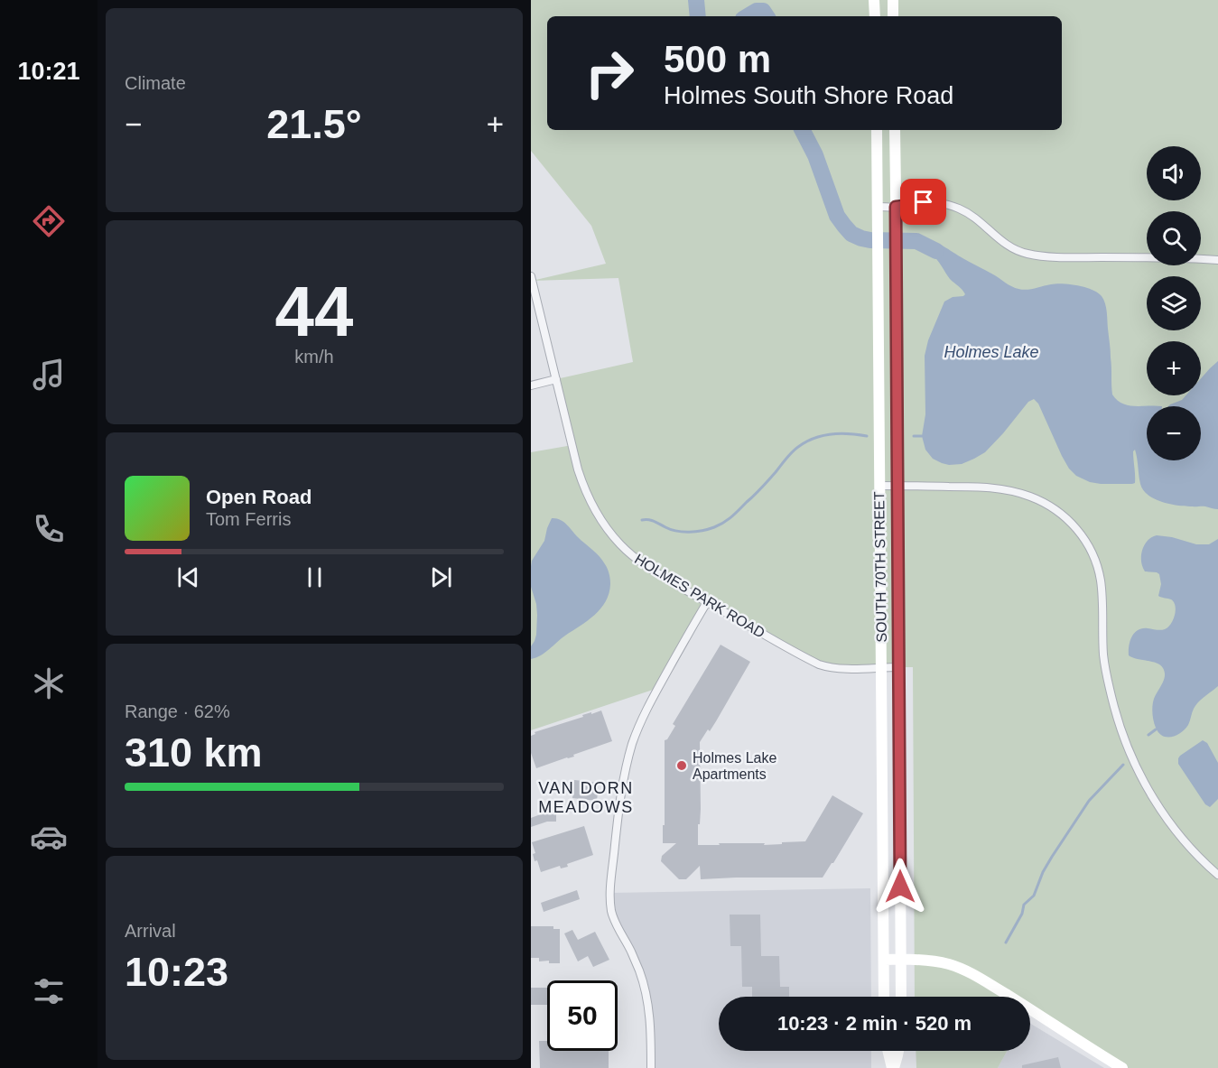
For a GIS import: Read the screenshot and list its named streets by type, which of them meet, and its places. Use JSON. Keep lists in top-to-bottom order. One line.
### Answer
{"streets":{"main road":["SOUTH 70TH STREET"],"street":["HOLMES PARK ROAD"]},"crossings":[["SOUTH 70TH STREET","HOLMES PARK ROAD"]],"districts":["VAN DORN MEADOWS"],"water":["Holmes Lake"],"places":["Holmes Lake Apartments"],"page":{"tabs":"10:21","tile":["Climate",["44","km/h"],["Range · 62%","310 km"],["Arrival","10:23"]],"turn":["500 m","Holmes South Shore Road"],"heat":["−","21.5°","+"],"map_buttons":["+","−"],"song":["Open Road","Tom Ferris"],"limit":"50","trip":"10:23 · 2 min · 520 m"}}
